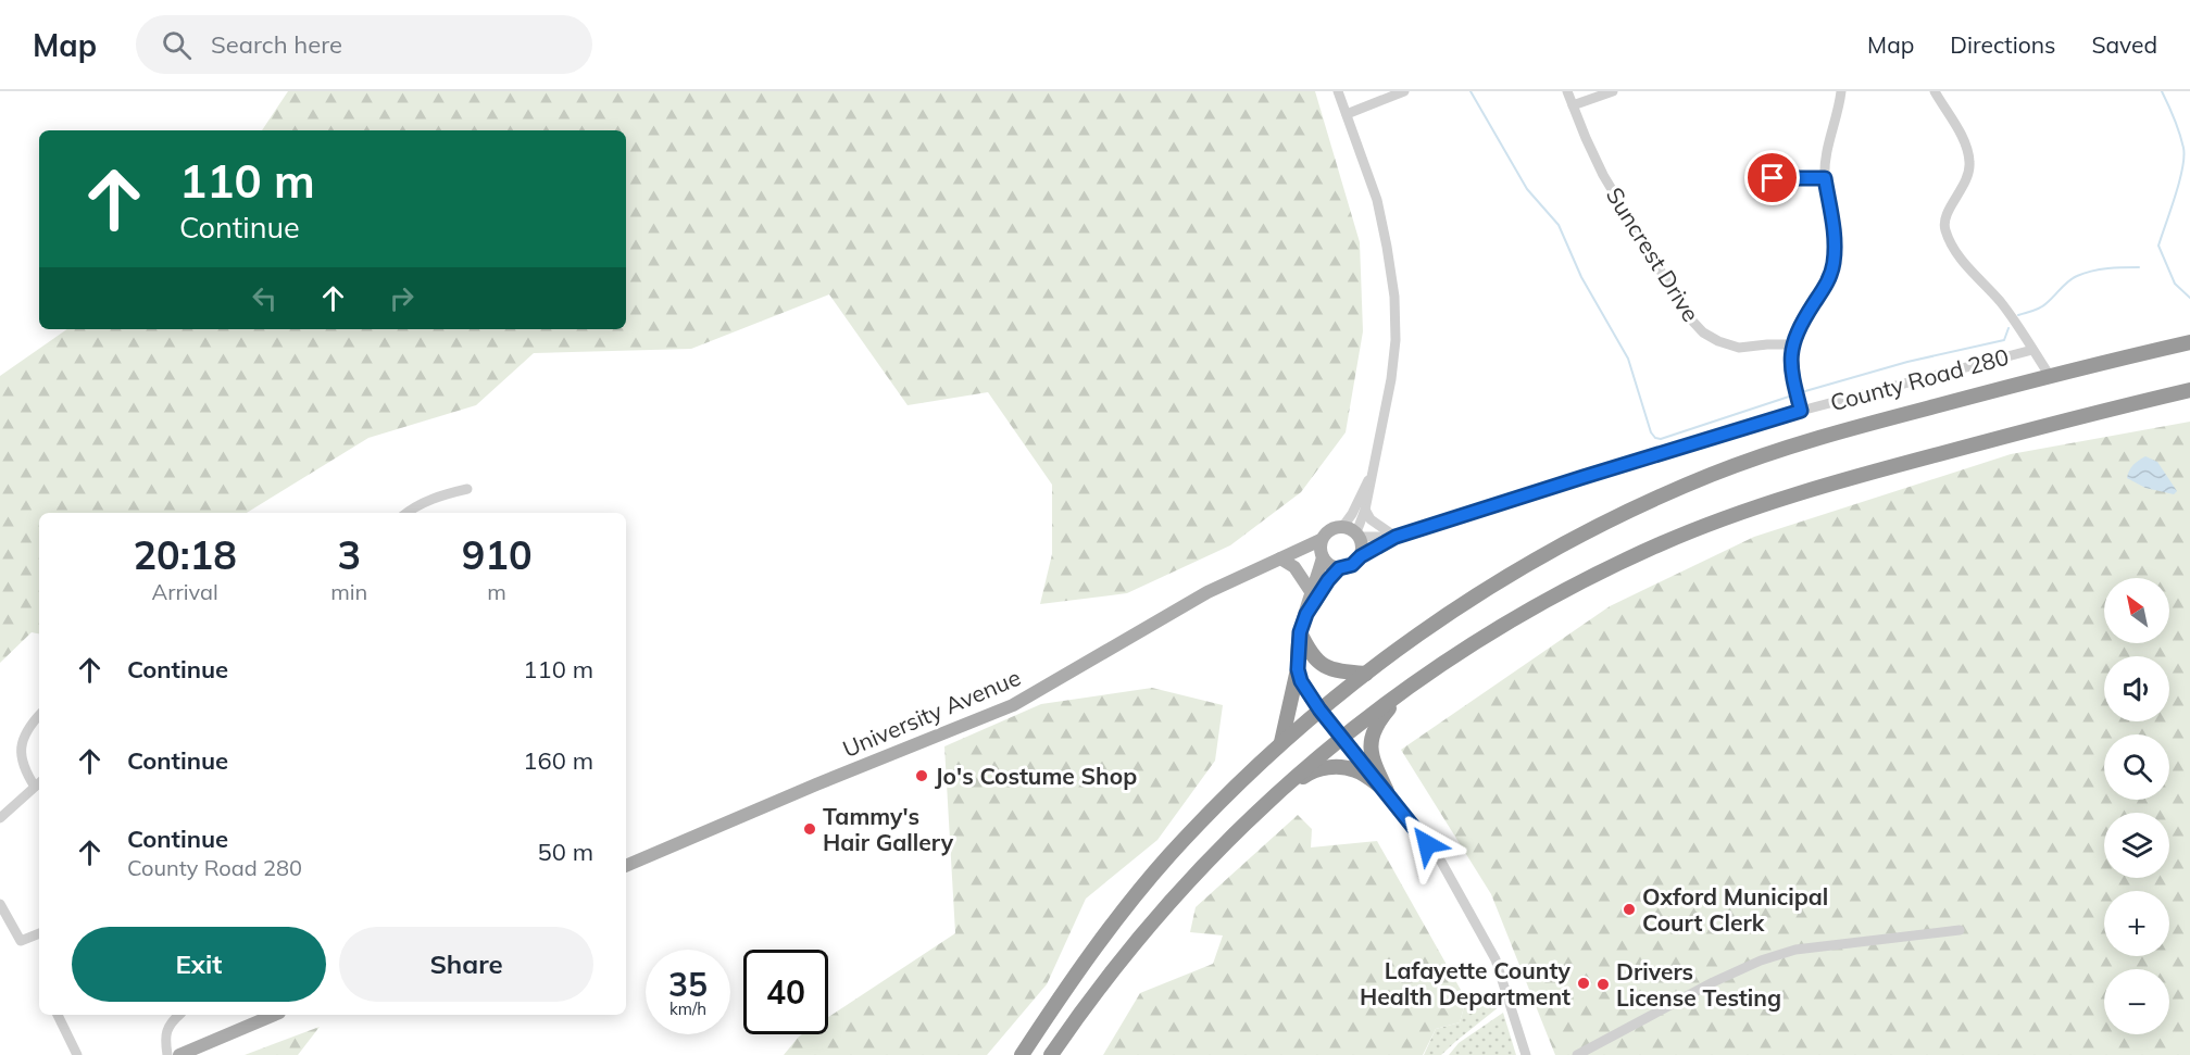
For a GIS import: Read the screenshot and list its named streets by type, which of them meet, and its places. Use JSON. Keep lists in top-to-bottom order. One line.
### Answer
{"streets":{"main road":["University Avenue"],"street":["Suncrest Drive","County Road 280"]},"places":["Jo's Costume Shop","Tammy's Hair Gallery","Oxford Municipal Court Clerk","Lafayette County Health Department","Drivers License Testing"],"north":"top left","page":{"header":"Map","search":"Search here","nav":["Map","Directions","Saved"],"turn":["110 m","Continue"],"eta":["20:18","Arrival","3","min","910","m"],"map_buttons":["+","−"],"list":[{"name":"Continue","value":"110 m"},{"name":"Continue","value":"160 m"},{"name":"Continue","note":"County Road 280","value":"50 m"}],"buttons":["Exit","Share"],"speed":"35 km/h","limit":"40"}}
